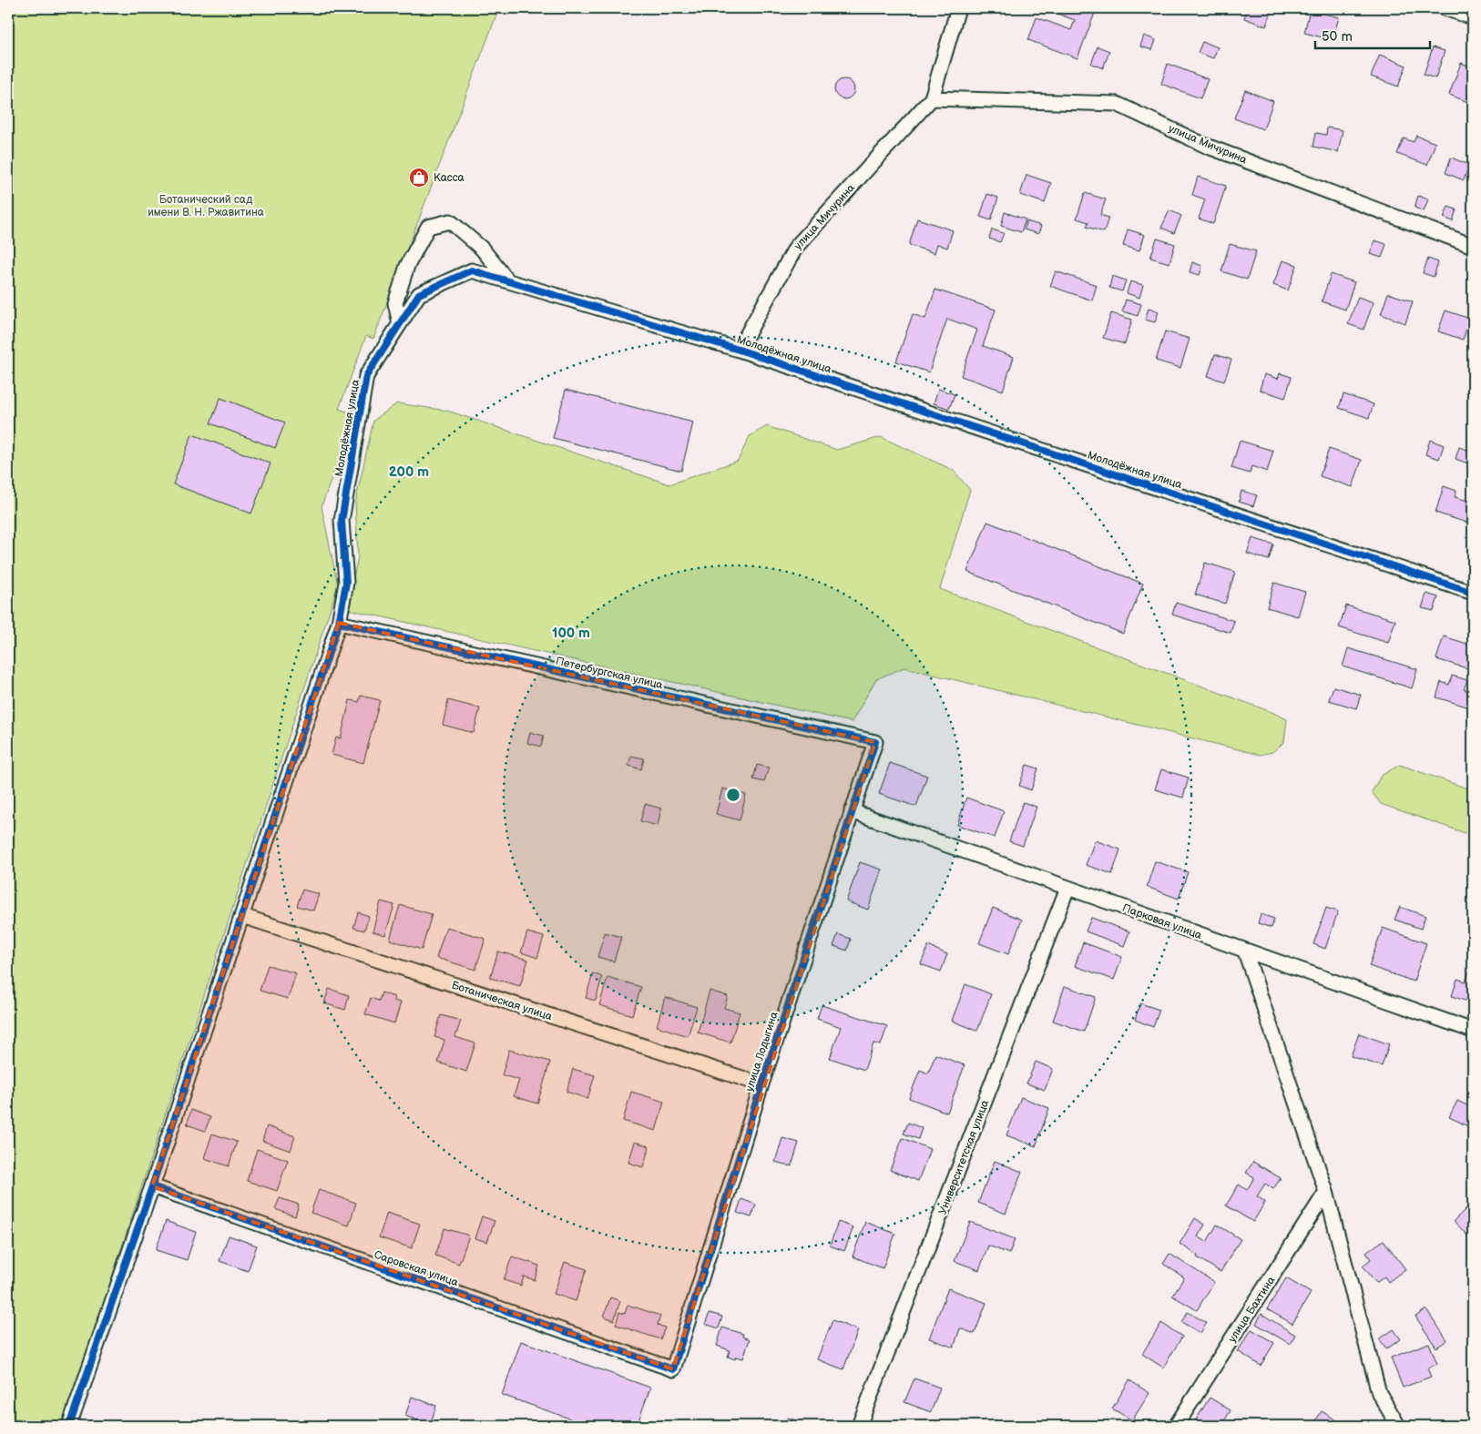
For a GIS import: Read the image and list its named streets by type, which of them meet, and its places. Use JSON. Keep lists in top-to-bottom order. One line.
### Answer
{"streets":{"street":["улица Мичурина","Молодёжная улица","Петербургская улица","Парковая улица","Ботаническая улица","улица Лодыгина","Университетская улица","Саровская улица","улица Бахтина"]},"crossings":[["улица Мичурина","Молодёжная улица"],["Молодёжная улица","Петербургская улица"],["Молодёжная улица","Ботаническая улица"],["Молодёжная улица","Саровская улица"],["Петербургская улица","улица Лодыгина"],["Парковая улица","улица Лодыгина"],["Парковая улица","Университетская улица"],["Ботаническая улица","улица Лодыгина"],["улица Лодыгина","Саровская улица"]],"parks":["Ботанический сад имени В. Н. Ржавитина"],"places":{"shop":["Касса"]},"scale_bar":"50 m","rings":["200 m","100 m"]}
